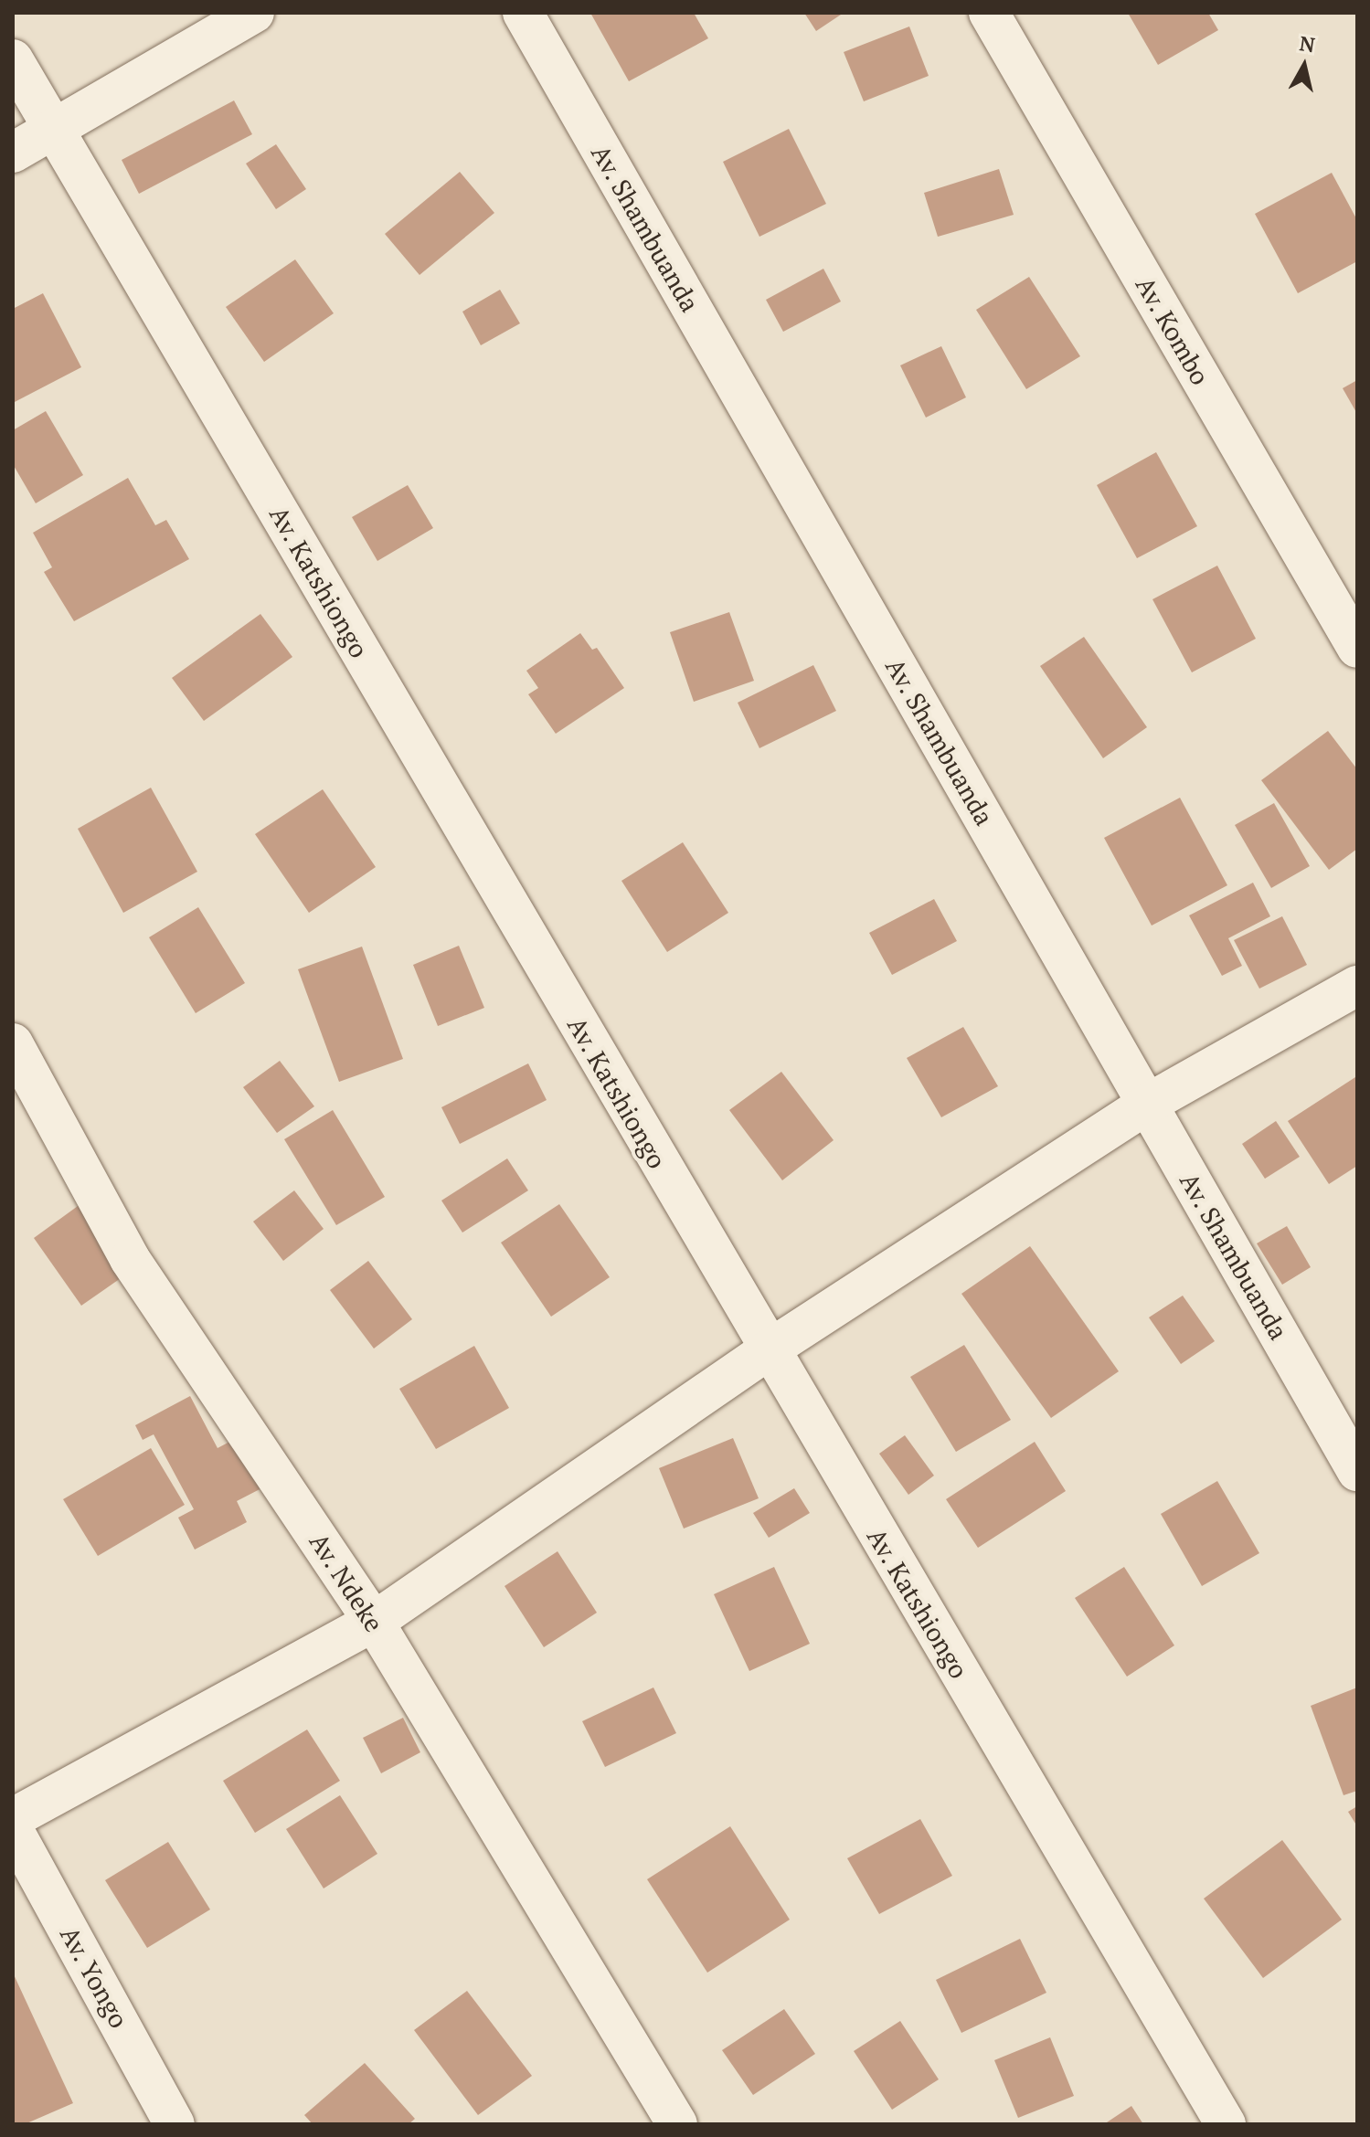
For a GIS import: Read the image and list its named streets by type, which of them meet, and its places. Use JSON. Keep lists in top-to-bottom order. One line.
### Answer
{"streets":{"street":["Av. Shambuanda","Av. Kombo","Av. Katshiongo","Av. Ndeke","Av. Yongo"]},"north":"top"}
